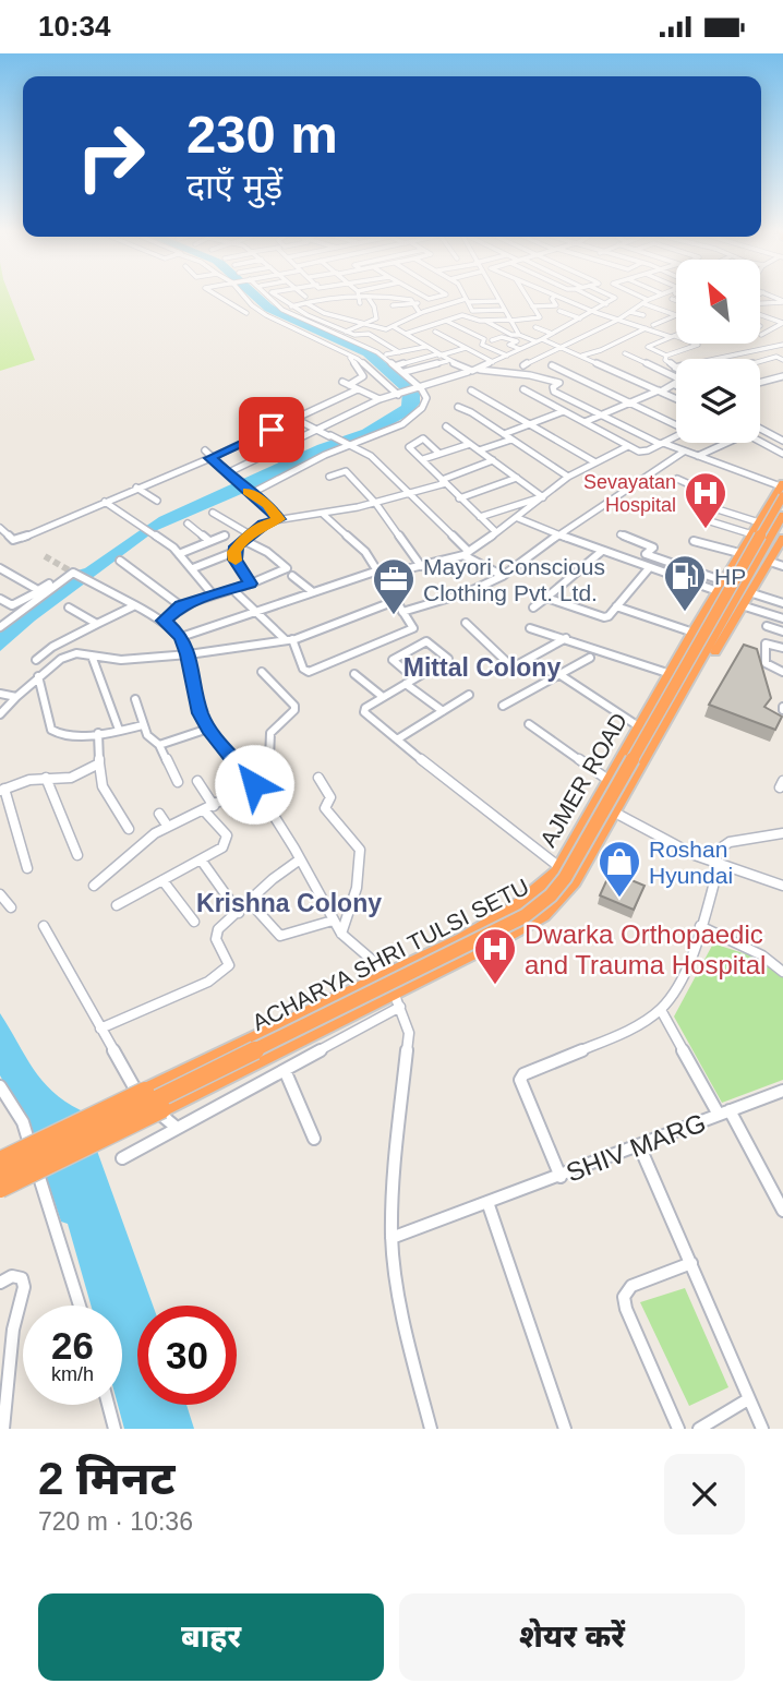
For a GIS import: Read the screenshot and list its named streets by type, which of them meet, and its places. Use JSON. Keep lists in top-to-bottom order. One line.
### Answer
{"streets":{"highway":["AJMER ROAD","ACHARYA SHRI TULSI SETU"],"street":["SHIV MARG"]},"crossings":[["AJMER ROAD","ACHARYA SHRI TULSI SETU"]],"districts":["Mittal Colony","Krishna Colony"],"places":{"hospital":["Sevayatan Hospital","Dwarka Orthopaedic and Trauma Hospital"],"fuel station":["HP"],"office":["Mayori Conscious Clothing Pvt. Ltd."],"shop":["Roshan Hyundai"]},"north":"top left","page":{"status":"10:34","turn":["230 m","दाएँ मुड़ें"],"speed":"26 km/h","limit":"30","heading":["2 मिनट","720 m · 10:36"],"buttons":["बाहर","शेयर करें"]}}
